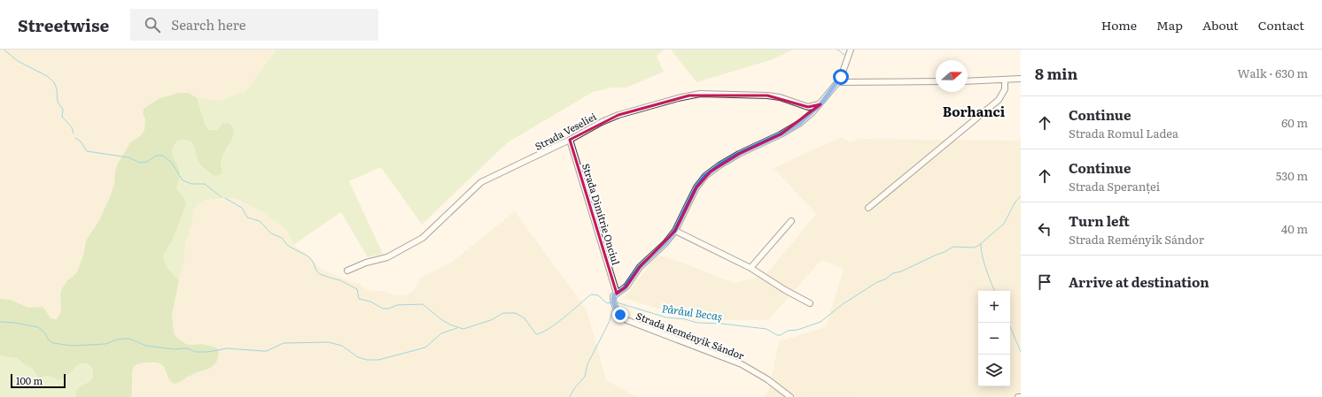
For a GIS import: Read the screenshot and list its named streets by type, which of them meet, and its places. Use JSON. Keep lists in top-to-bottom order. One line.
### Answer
{"streets":{"street":["Strada Veseliei","Strada Dimitrie Onciul","Strada Reményik Sándor"]},"crossings":[["Strada Veseliei","Strada Dimitrie Onciul"],["Strada Dimitrie Onciul","Strada Reményik Sándor"]],"districts":["Borhanci"],"water":["Pârâul Becaș"],"scale_bar":"100 m","north":"right","page":{"header":"Streetwise","search":"Search here","nav":["Home","Map","About","Contact"],"heading":["8 min","Walk · 630 m"],"list":[["Continue","Strada Romul Ladea","60 m"],["Continue","Strada Speranței","530 m"],["Turn left","Strada Reményik Sándor","40 m"],"Arrive at destination"],"map_buttons":["+","−"],"scale":"100 m"}}
